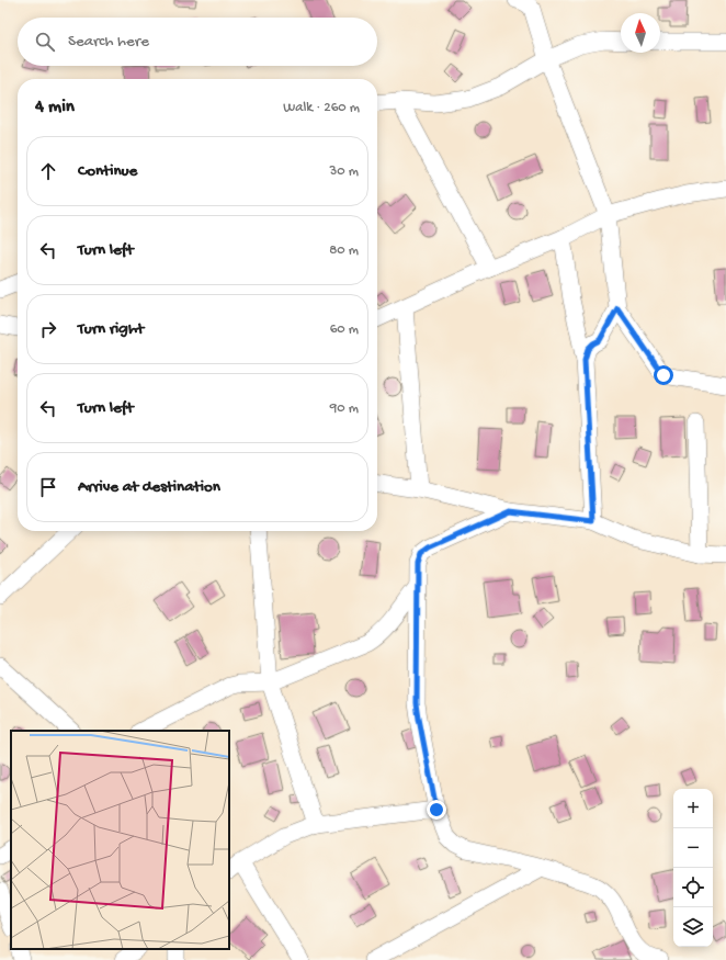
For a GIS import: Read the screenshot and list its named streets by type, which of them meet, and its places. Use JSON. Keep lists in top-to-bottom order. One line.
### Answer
{"north":"top","page":{"search":"Search here","heading":["4 min","Walk · 260 m"],"list":[["Continue","30 m"],["Turn left","80 m"],["Turn right","60 m"],["Turn left","90 m"],"Arrive at destination"],"map_buttons":["+","−"]}}
